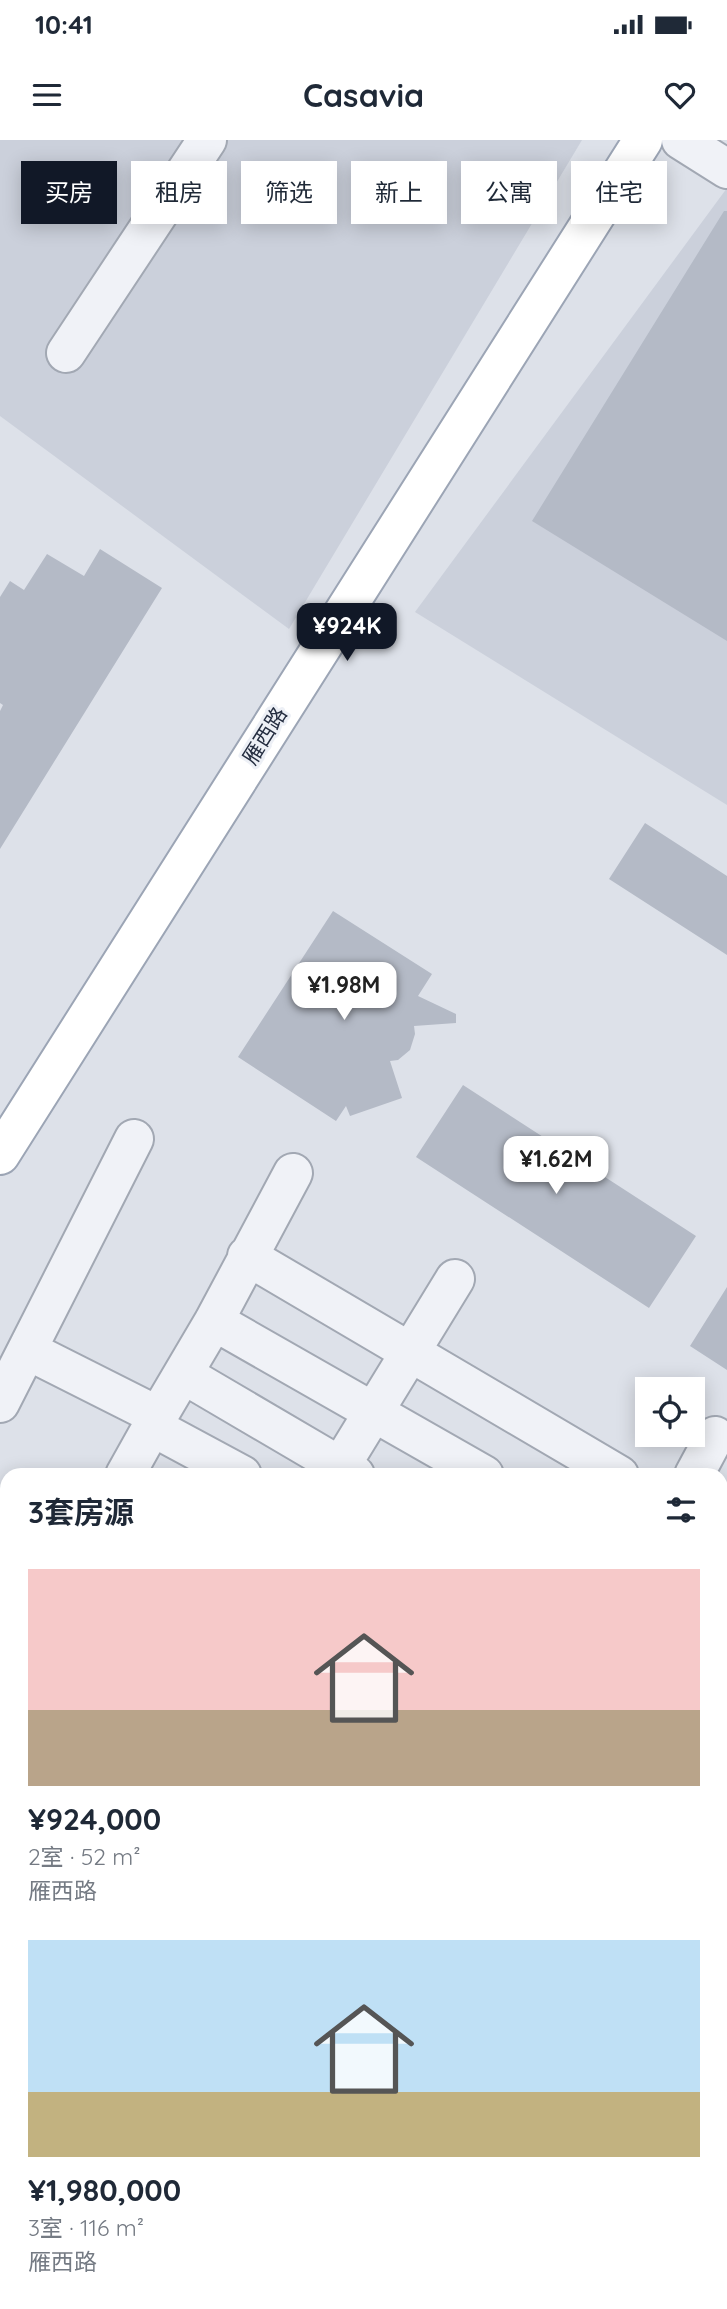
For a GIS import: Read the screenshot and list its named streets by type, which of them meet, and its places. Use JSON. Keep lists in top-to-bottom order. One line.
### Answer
{"streets":{"main road":["雁西路"]},"page":{"status":"10:41","header":"Casavia","chip":["买房","租房","筛选","新上","公寓","住宅"],"price":["¥924K","¥1.98M","¥1.62M"],"heading":"3套房源","list":[{"name":"¥924,000","note":"2室 · 52 m² · 雁西路"},{"name":"¥1,980,000","note":"3室 · 116 m² · 雁西路"}]}}
